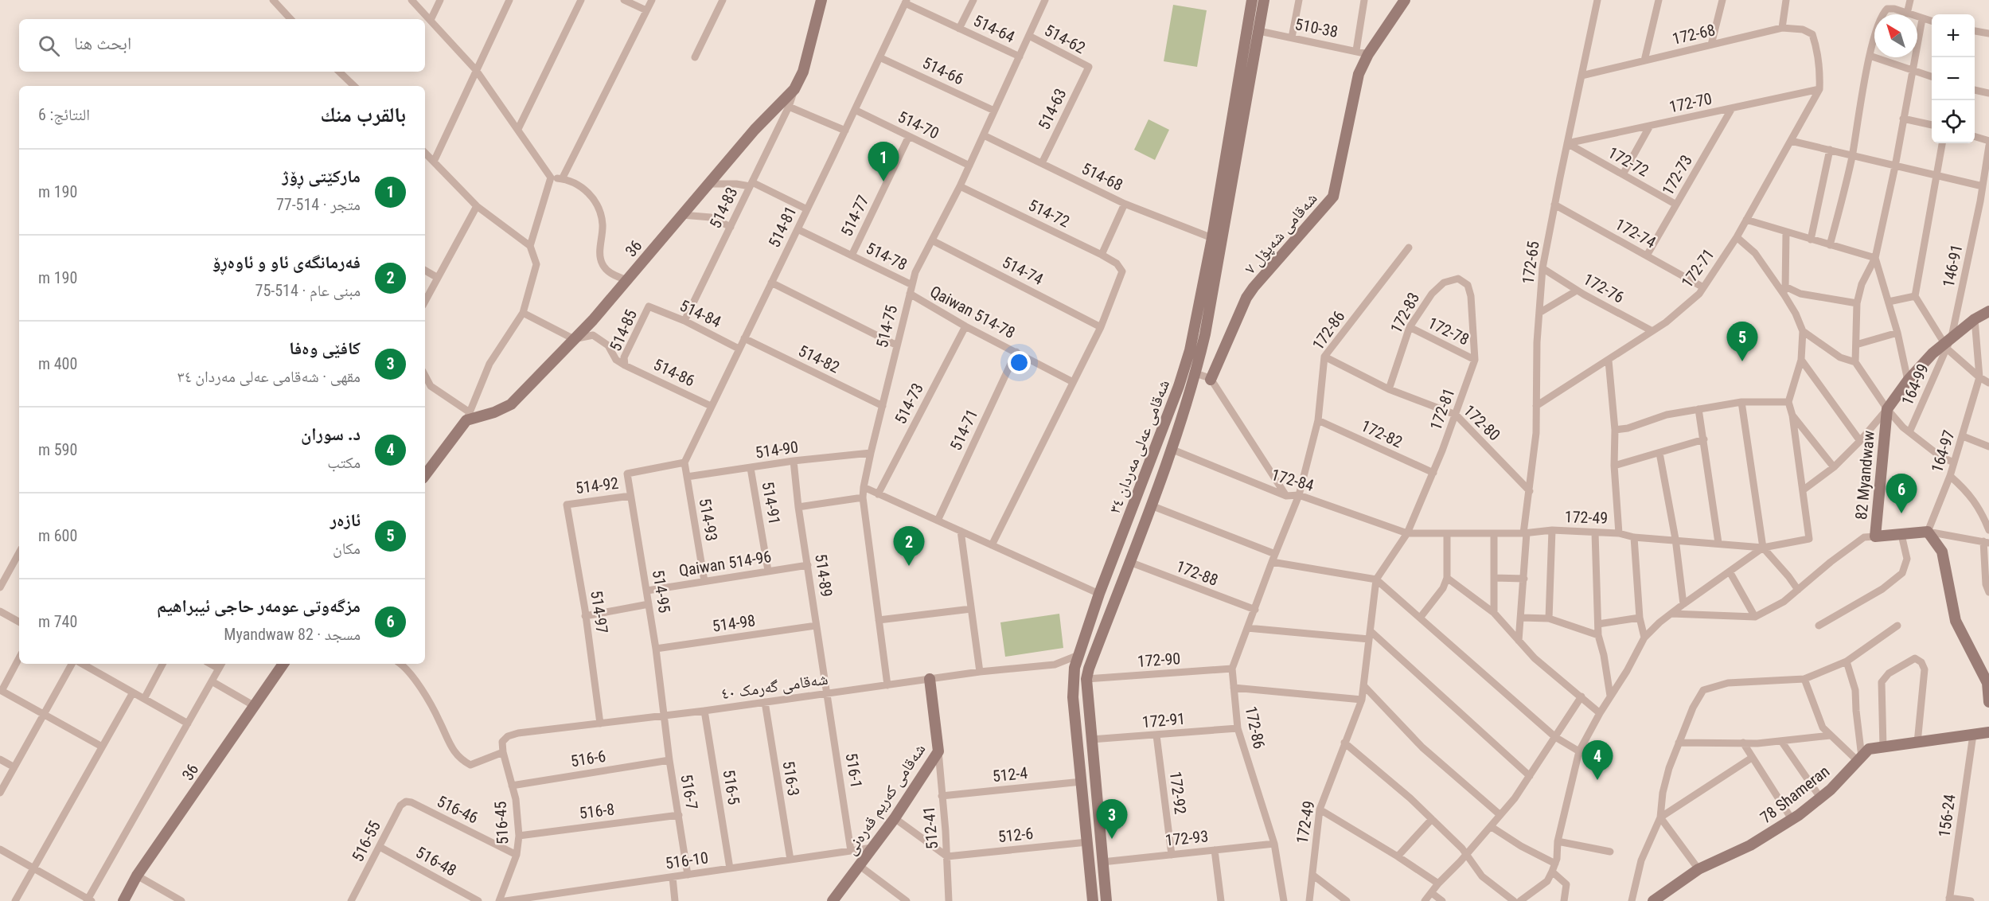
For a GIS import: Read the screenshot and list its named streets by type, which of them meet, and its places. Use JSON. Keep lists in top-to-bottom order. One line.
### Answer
{"streets":{"street":["510-38","514-64","172-68","514-62","514-66","172-70","514-63","514-70","172-72","172-73","514-68","514-83","514-72","514-77","514-81","شەقامی شەپۆل ٧","172-74","36","514-78","172-65","146-91","172-71","514-74","172-76","Qaiwan 514-78","172-83","514-84","514-75","514-85","172-86","172-78","514-82","514-86","164-99","514-73","172-81","172-80","514-71","172-82","شەقامی عەلی مەردان ٣٤","514-90","164-97","82 Myandwaw","172-84","514-92","514-91","172-49","514-93","Qaiwan 514-96","172-88","514-89","514-95","514-97","514-98","172-90","شەقامی گەرمک ٤٠","172-91","516-6","516-1","512-4","516-3","516-5","516-7","172-92","78 Shameran","شەقامی کەریم قەرەنی","516-46","516-8","156-24","516-45","512-41","512-6","172-93","516-55","516-10","516-48"]},"crossings":[["510-38","شەقامی شەپۆل ٧"],["510-38","شەقامی عەلی مەردان ٣٤"],["514-64","514-81"],["514-64","514-75"],["172-68","172-70"],["172-68","172-65"],["172-68","172-71"],["514-62","514-63"],["514-62","514-75"],["514-66","514-81"],["514-66","514-75"],["172-70","172-72"],["172-70","172-73"],["172-70","172-65"],["172-70","172-71"],["514-63","514-68"],["514-70","514-77"],["514-70","514-81"],["514-70","514-75"],["172-72","172-73"],["172-72","172-65"],["172-73","172-74"],["514-68","514-75"],["514-68","شەقامی عەلی مەردان ٣٤"],["514-83","36"],["514-83","514-84"],["514-72","514-74"],["514-72","514-75"],["514-77","514-78"],["514-81","514-78"],["514-81","514-84"],["514-81","514-82"],["514-81","514-86"],["514-81","514-93"],["514-81","514-95"],["172-74","172-65"],["172-74","172-71"],["514-78","514-75"],["172-65","172-71"],["172-65","172-76"],["172-65","172-80"],["172-65","172-49"],["146-91","164-99"],["172-71","172-76"],["514-74","514-75"],["Qaiwan 514-78","514-75"],["Qaiwan 514-78","514-73"],["Qaiwan 514-78","514-71"],["172-83","172-78"],["172-83","172-81"],["172-83","172-80"],["514-84","514-85"],["514-75","514-82"],["514-75","514-90"],["514-75","شەقامی گەرمک ٤٠"],["514-85","514-86"],["172-86","172-80"],["172-86","172-82"],["172-86","172-84"],["172-86","172-88"],["172-86","172-90"],["172-86","172-91"],["172-86","172-93"],["172-78","172-81"],["172-81","172-80"],["172-81","172-82"],["172-81","172-84"],["172-81","172-49"],["شەقامی عەلی مەردان ٣٤","172-84"],["شەقامی عەلی مەردان ٣٤","172-88"],["شەقامی عەلی مەردان ٣٤","172-90"],["شەقامی عەلی مەردان ٣٤","شەقامی گەرمک ٤٠"],["شەقامی عەلی مەردان ٣٤","172-91"],["شەقامی عەلی مەردان ٣٤","512-4"],["شەقامی عەلی مەردان ٣٤","512-6"],["شەقامی عەلی مەردان ٣٤","172-93"],["514-90","514-91"],["514-90","514-93"],["514-90","514-89"],["164-97","82 Myandwaw"],["172-84","172-49"],["514-92","514-95"],["514-92","514-97"],["514-91","Qaiwan 514-96"],["514-93","Qaiwan 514-96"],["514-93","514-95"],["Qaiwan 514-96","514-89"],["Qaiwan 514-96","514-95"],["514-89","514-98"],["514-89","شەقامی گەرمک ٤٠"],["514-89","516-1"],["514-95","514-98"],["514-95","شەقامی گەرمک ٤٠"],["514-95","516-7"],["514-97","شەقامی گەرمک ٤٠"],["شەقامی گەرمک ٤٠","516-1"],["شەقامی گەرمک ٤٠","516-3"],["شەقامی گەرمک ٤٠","516-5"],["شەقامی گەرمک ٤٠","516-7"],["شەقامی گەرمک ٤٠","شەقامی کەریم قەرەنی"],["شەقامی گەرمک ٤٠","516-45"],["172-91","172-92"],["516-6","516-7"],["516-6","516-45"],["516-1","516-10"],["512-4","512-41"],["516-3","516-10"],["516-5","516-10"],["516-7","516-8"],["516-7","516-10"],["172-92","172-93"],["78 Shameran","156-24"],["شەقامی کەریم قەرەنی","512-41"],["شەقامی کەریم قەرەنی","516-10"],["516-46","516-45"],["516-46","516-55"],["516-8","516-45"],["512-41","512-6"],["516-55","516-48"]],"north":"top left","page":{"map_buttons":["+","−"],"search":"ابحث هنا","heading":["بالقرب منك","النتائج: 6"],"pins":["1","5","6","2","4","3"],"list":[{"mark":"1","name":"مارکێتی ڕۆژ","note":"متجر · 514-77","value":"190 m"},{"mark":"2","name":"فەرمانگەی ئاو و ئاوەڕۆ","note":"مبنى عام · 514-75","value":"190 m"},{"mark":"3","name":"کافێی وەفا","note":"مقهى · شەقامی عەلی مەردان ٣٤","value":"400 m"},{"mark":"4","name":"د. سوران","note":"مكتب","value":"590 m"},{"mark":"5","name":"ئازەر","note":"مكان","value":"600 m"},{"mark":"6","name":"مزگەوتی عومەر حاجی ئیبراهیم","note":"مسجد · 82 Myandwaw","value":"740 m"}]}}
